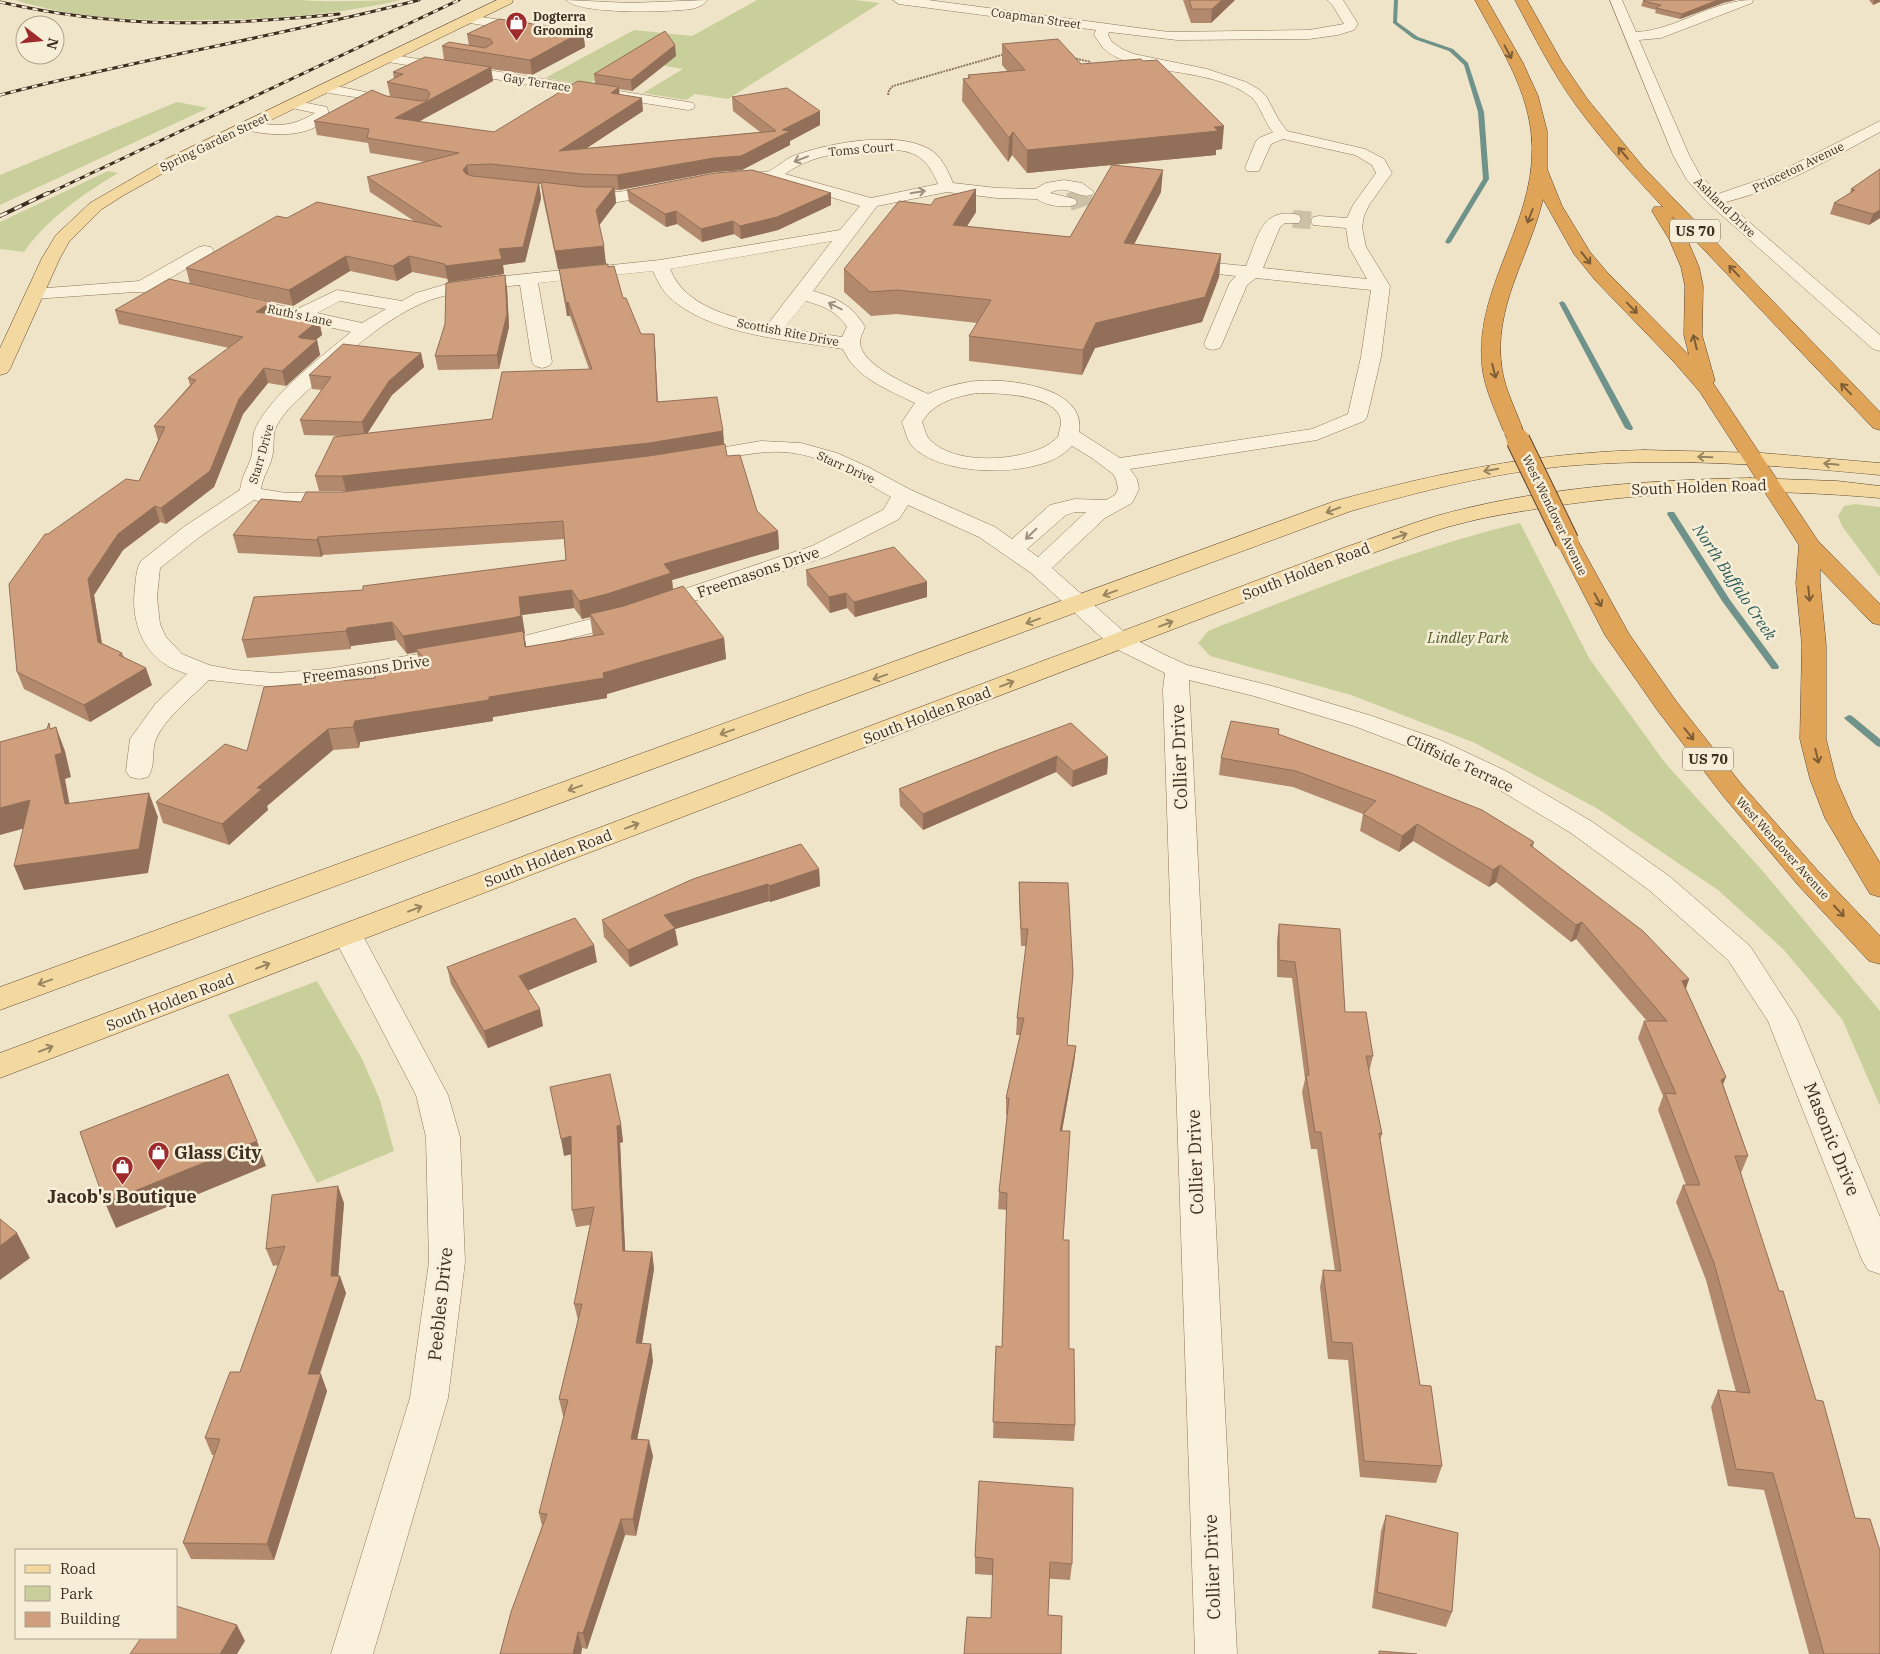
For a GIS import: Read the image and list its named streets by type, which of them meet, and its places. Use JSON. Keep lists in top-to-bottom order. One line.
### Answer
{"streets":{"highway":["US 70","West Wendover Avenue"],"main road":["Spring Garden Street","South Holden Road"],"street":["Coapman Street","Gay Terrace","Toms Court","Princeton Avenue","Ashland Drive","Ruth's Lane","Scottish Rite Drive","Starr Drive","Freemasons Drive","Collier Drive","Cliffside Terrace","Masonic Drive","Peebles Drive"]},"crossings":[["Gay Terrace","Spring Garden Street"],["Spring Garden Street","Ruth's Lane"],["Princeton Avenue","Ashland Drive"],["Ruth's Lane","Starr Drive"],["Starr Drive","South Holden Road"],["Starr Drive","Freemasons Drive"],["Starr Drive","Cliffside Terrace"],["South Holden Road","Cliffside Terrace"],["South Holden Road","Peebles Drive"],["Collier Drive","Cliffside Terrace"],["Cliffside Terrace","Masonic Drive"]],"water":["North Buffalo Creek"],"parks":["Lindley Park"],"places":{"shop":["Dogterra Grooming","Glass City","Jacob's Boutique"]},"legend":["Road","Park","Building"],"north":"right"}
